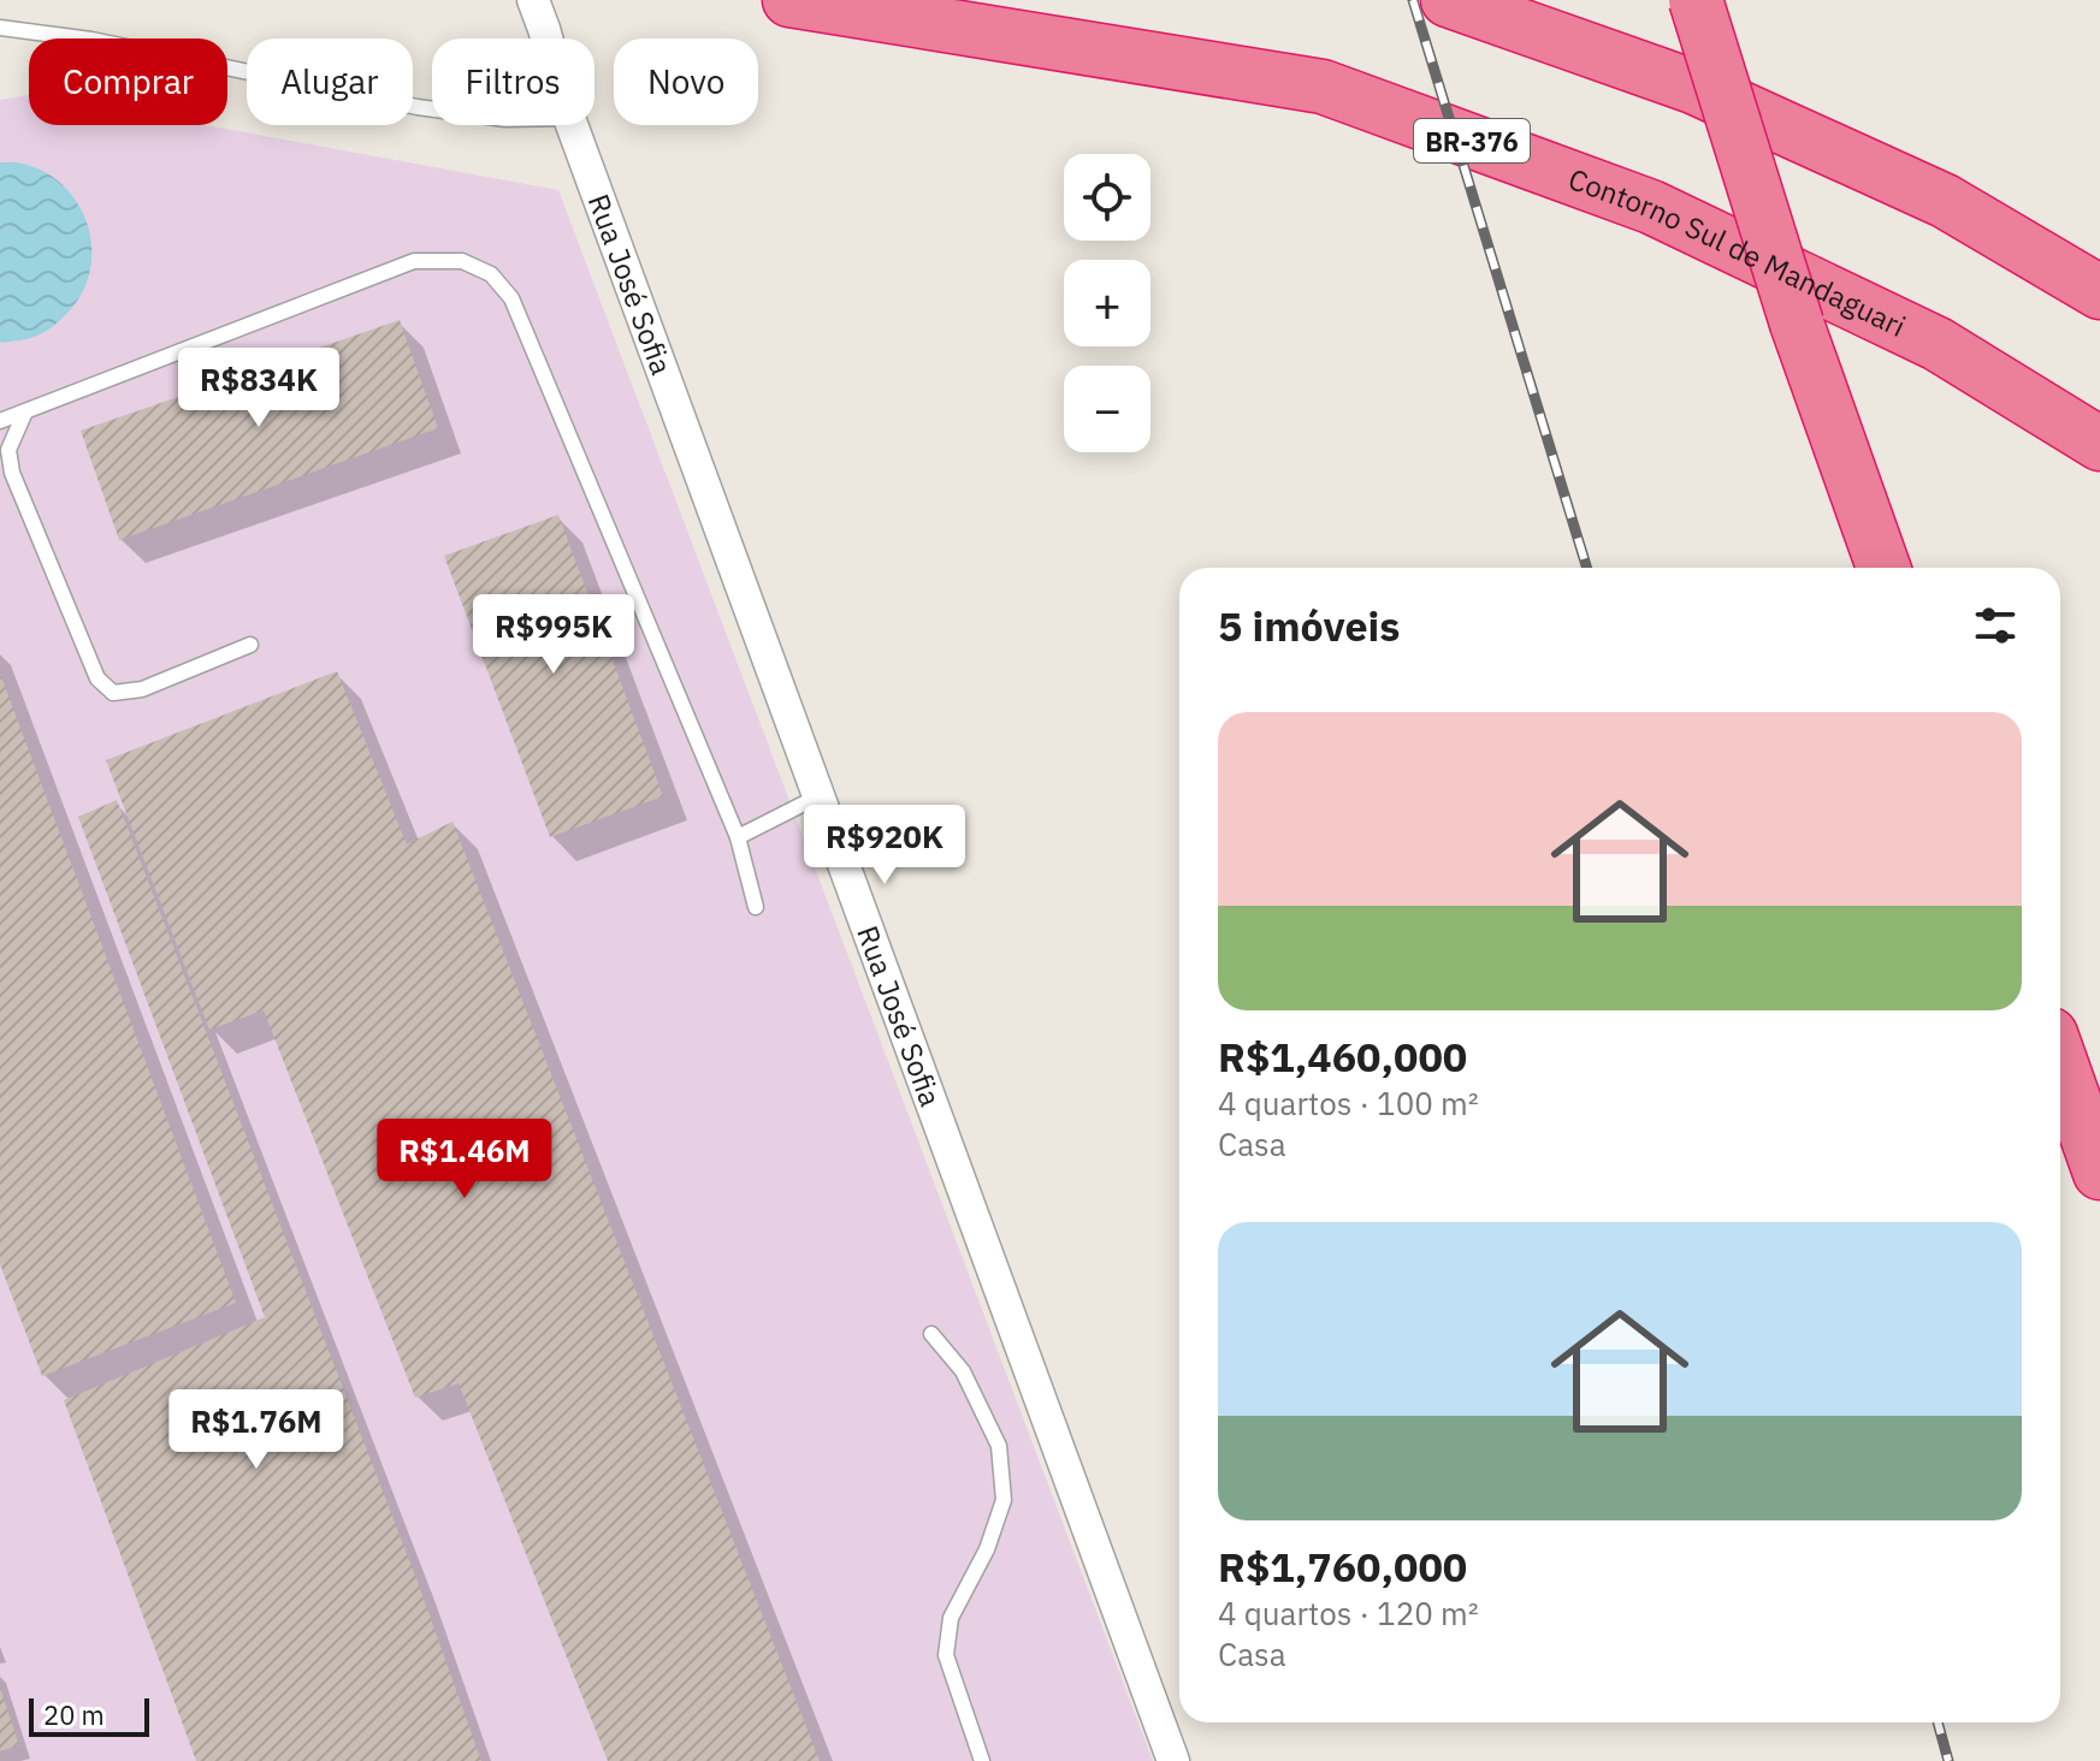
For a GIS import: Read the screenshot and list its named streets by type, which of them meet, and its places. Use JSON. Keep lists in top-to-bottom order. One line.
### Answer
{"streets":{"highway":["BR-376","Contorno Sul de Mandaguari"],"street":["Rua José Sofia"]},"scale_bar":"20 m","page":{"chip":["Comprar","Alugar","Filtros","Novo"],"map_buttons":["+","−"],"price":["R$834K","R$995K","R$920K","R$1.46M","R$1.76M"],"heading":"5 imóveis","list":[{"name":"R$1,460,000","note":"4 quartos · 100 m² · Casa"},{"name":"R$1,760,000","note":"4 quartos · 120 m² · Casa"}],"scale":"20 m"}}
